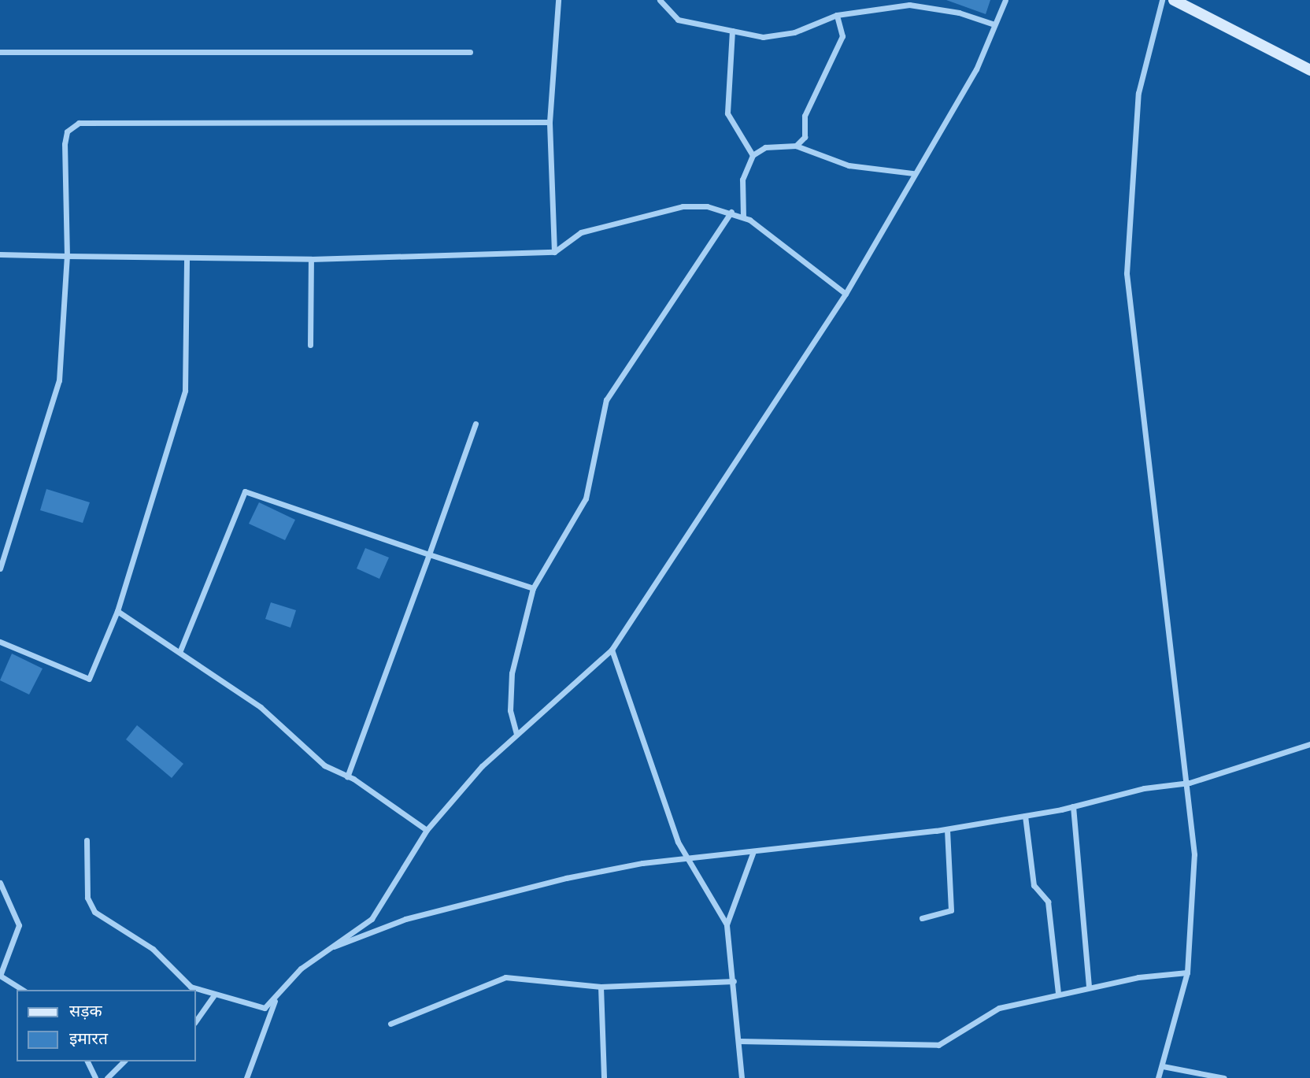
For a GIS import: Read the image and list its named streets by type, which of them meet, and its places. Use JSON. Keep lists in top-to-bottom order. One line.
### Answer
{"legend":["सड़क","इमारत"]}
